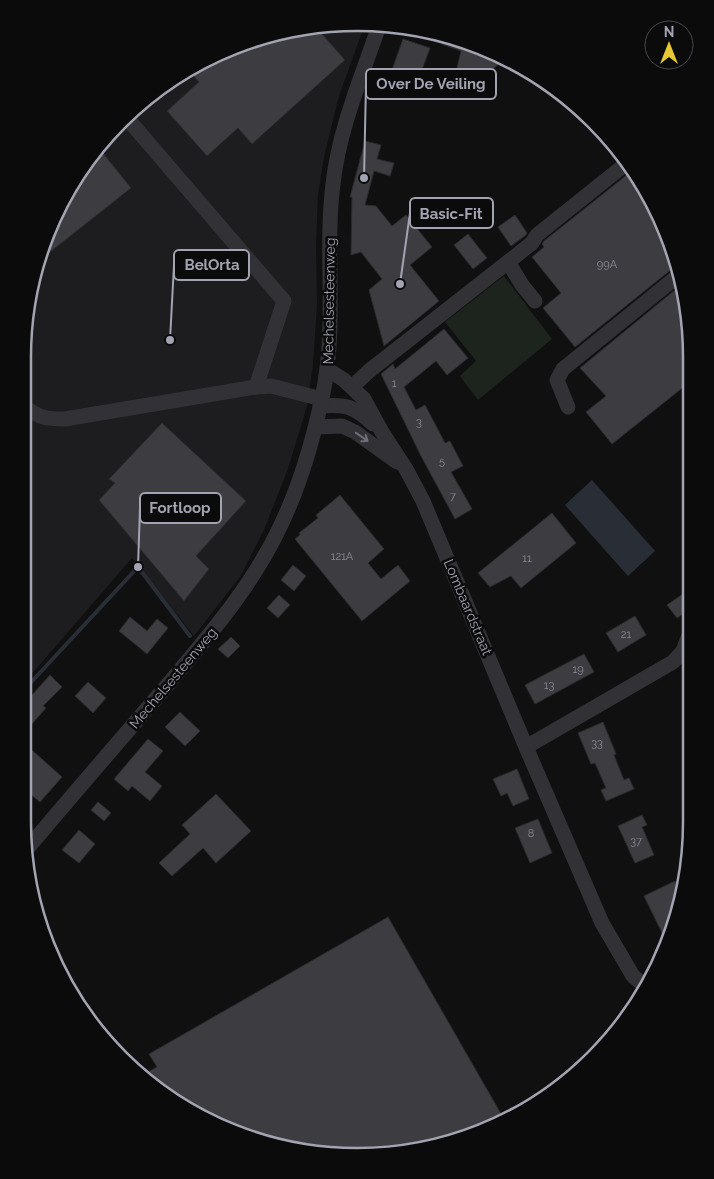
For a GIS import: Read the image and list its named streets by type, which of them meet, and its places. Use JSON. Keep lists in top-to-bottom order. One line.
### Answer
{"streets":{"street":["Mechelsesteenweg","Lombaardstraat"]},"crossings":[["Mechelsesteenweg","Lombaardstraat"]],"places":["Over De Veiling","Basic-Fit","BelOrta","Fortloop"],"house_numbers":["99A","1","3","5","7","121A","11","21","19","13","33","8","37"],"north":"top"}
